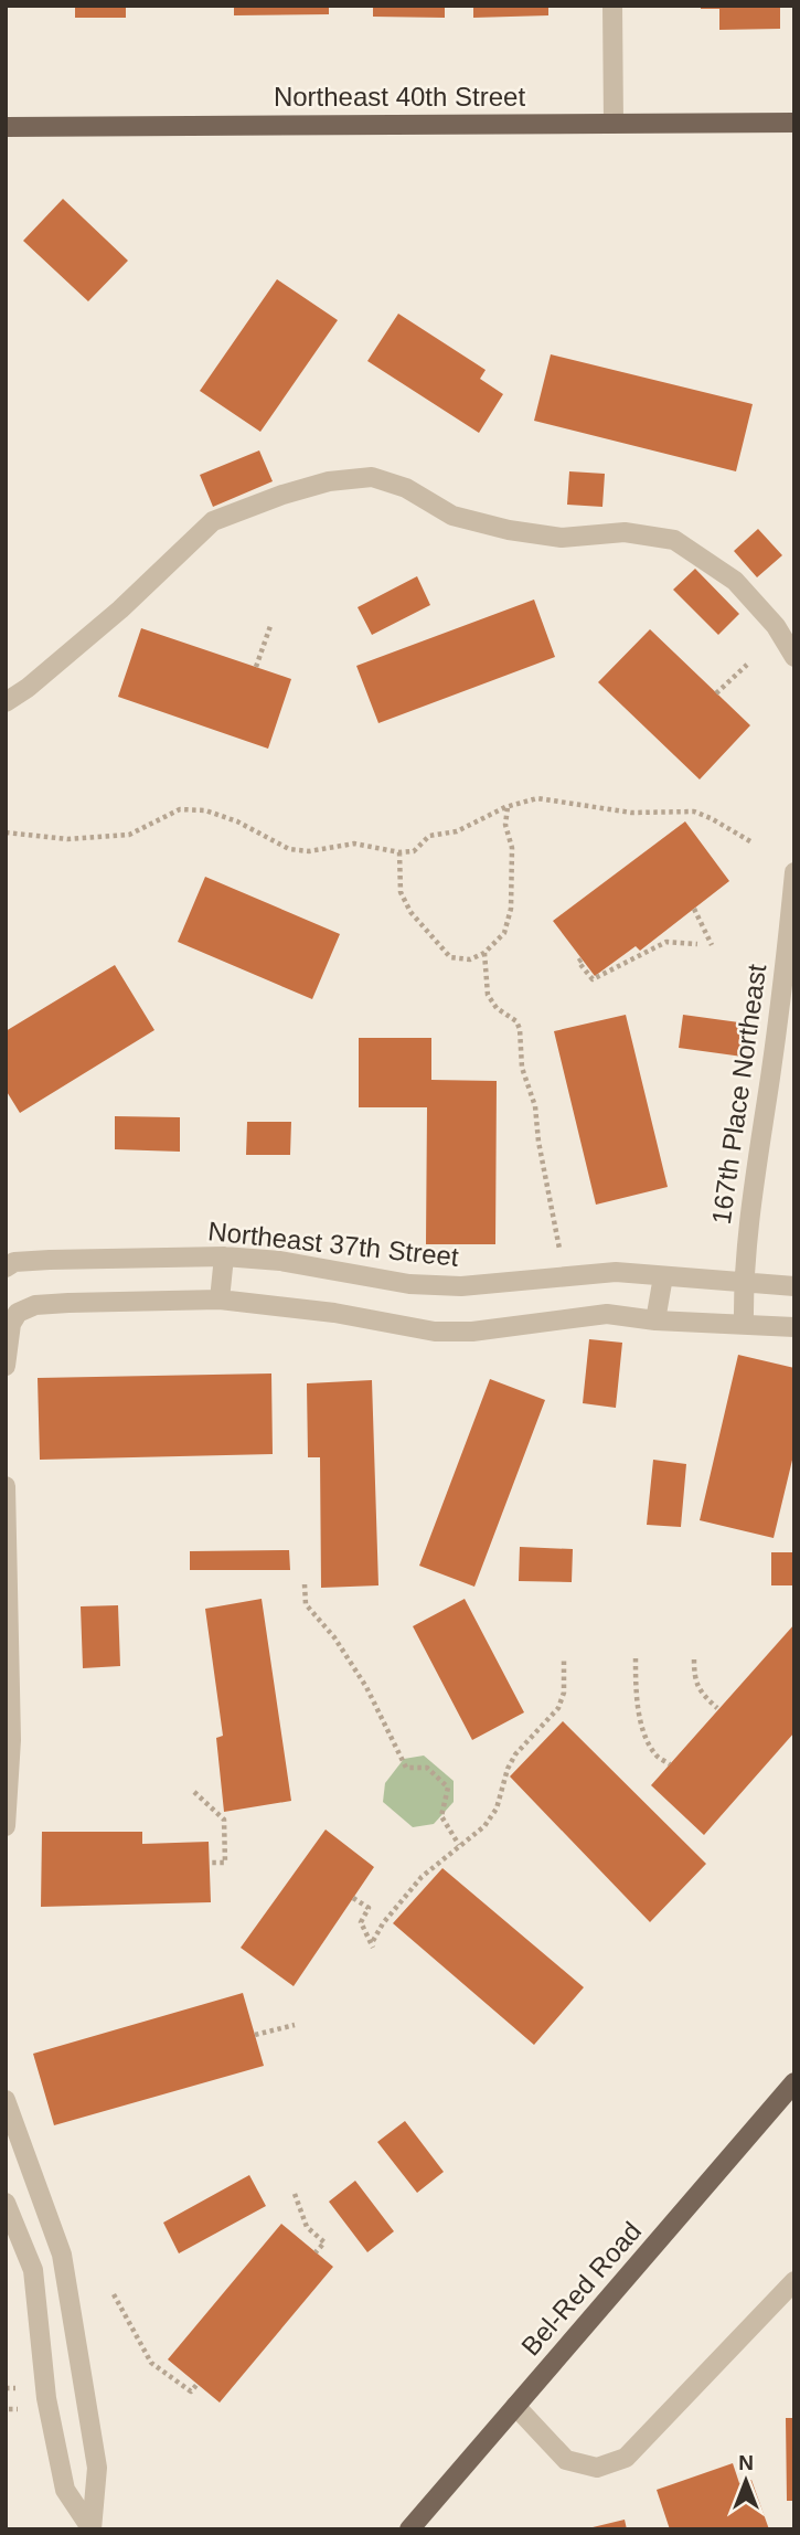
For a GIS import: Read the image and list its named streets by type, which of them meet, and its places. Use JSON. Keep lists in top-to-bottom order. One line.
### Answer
{"streets":{"main road":["Northeast 40th Street","Bel-Red Road"],"street":["167th Place Northeast","Northeast 37th Street"]},"crossings":[["167th Place Northeast","Northeast 37th Street"]],"north":"top"}
